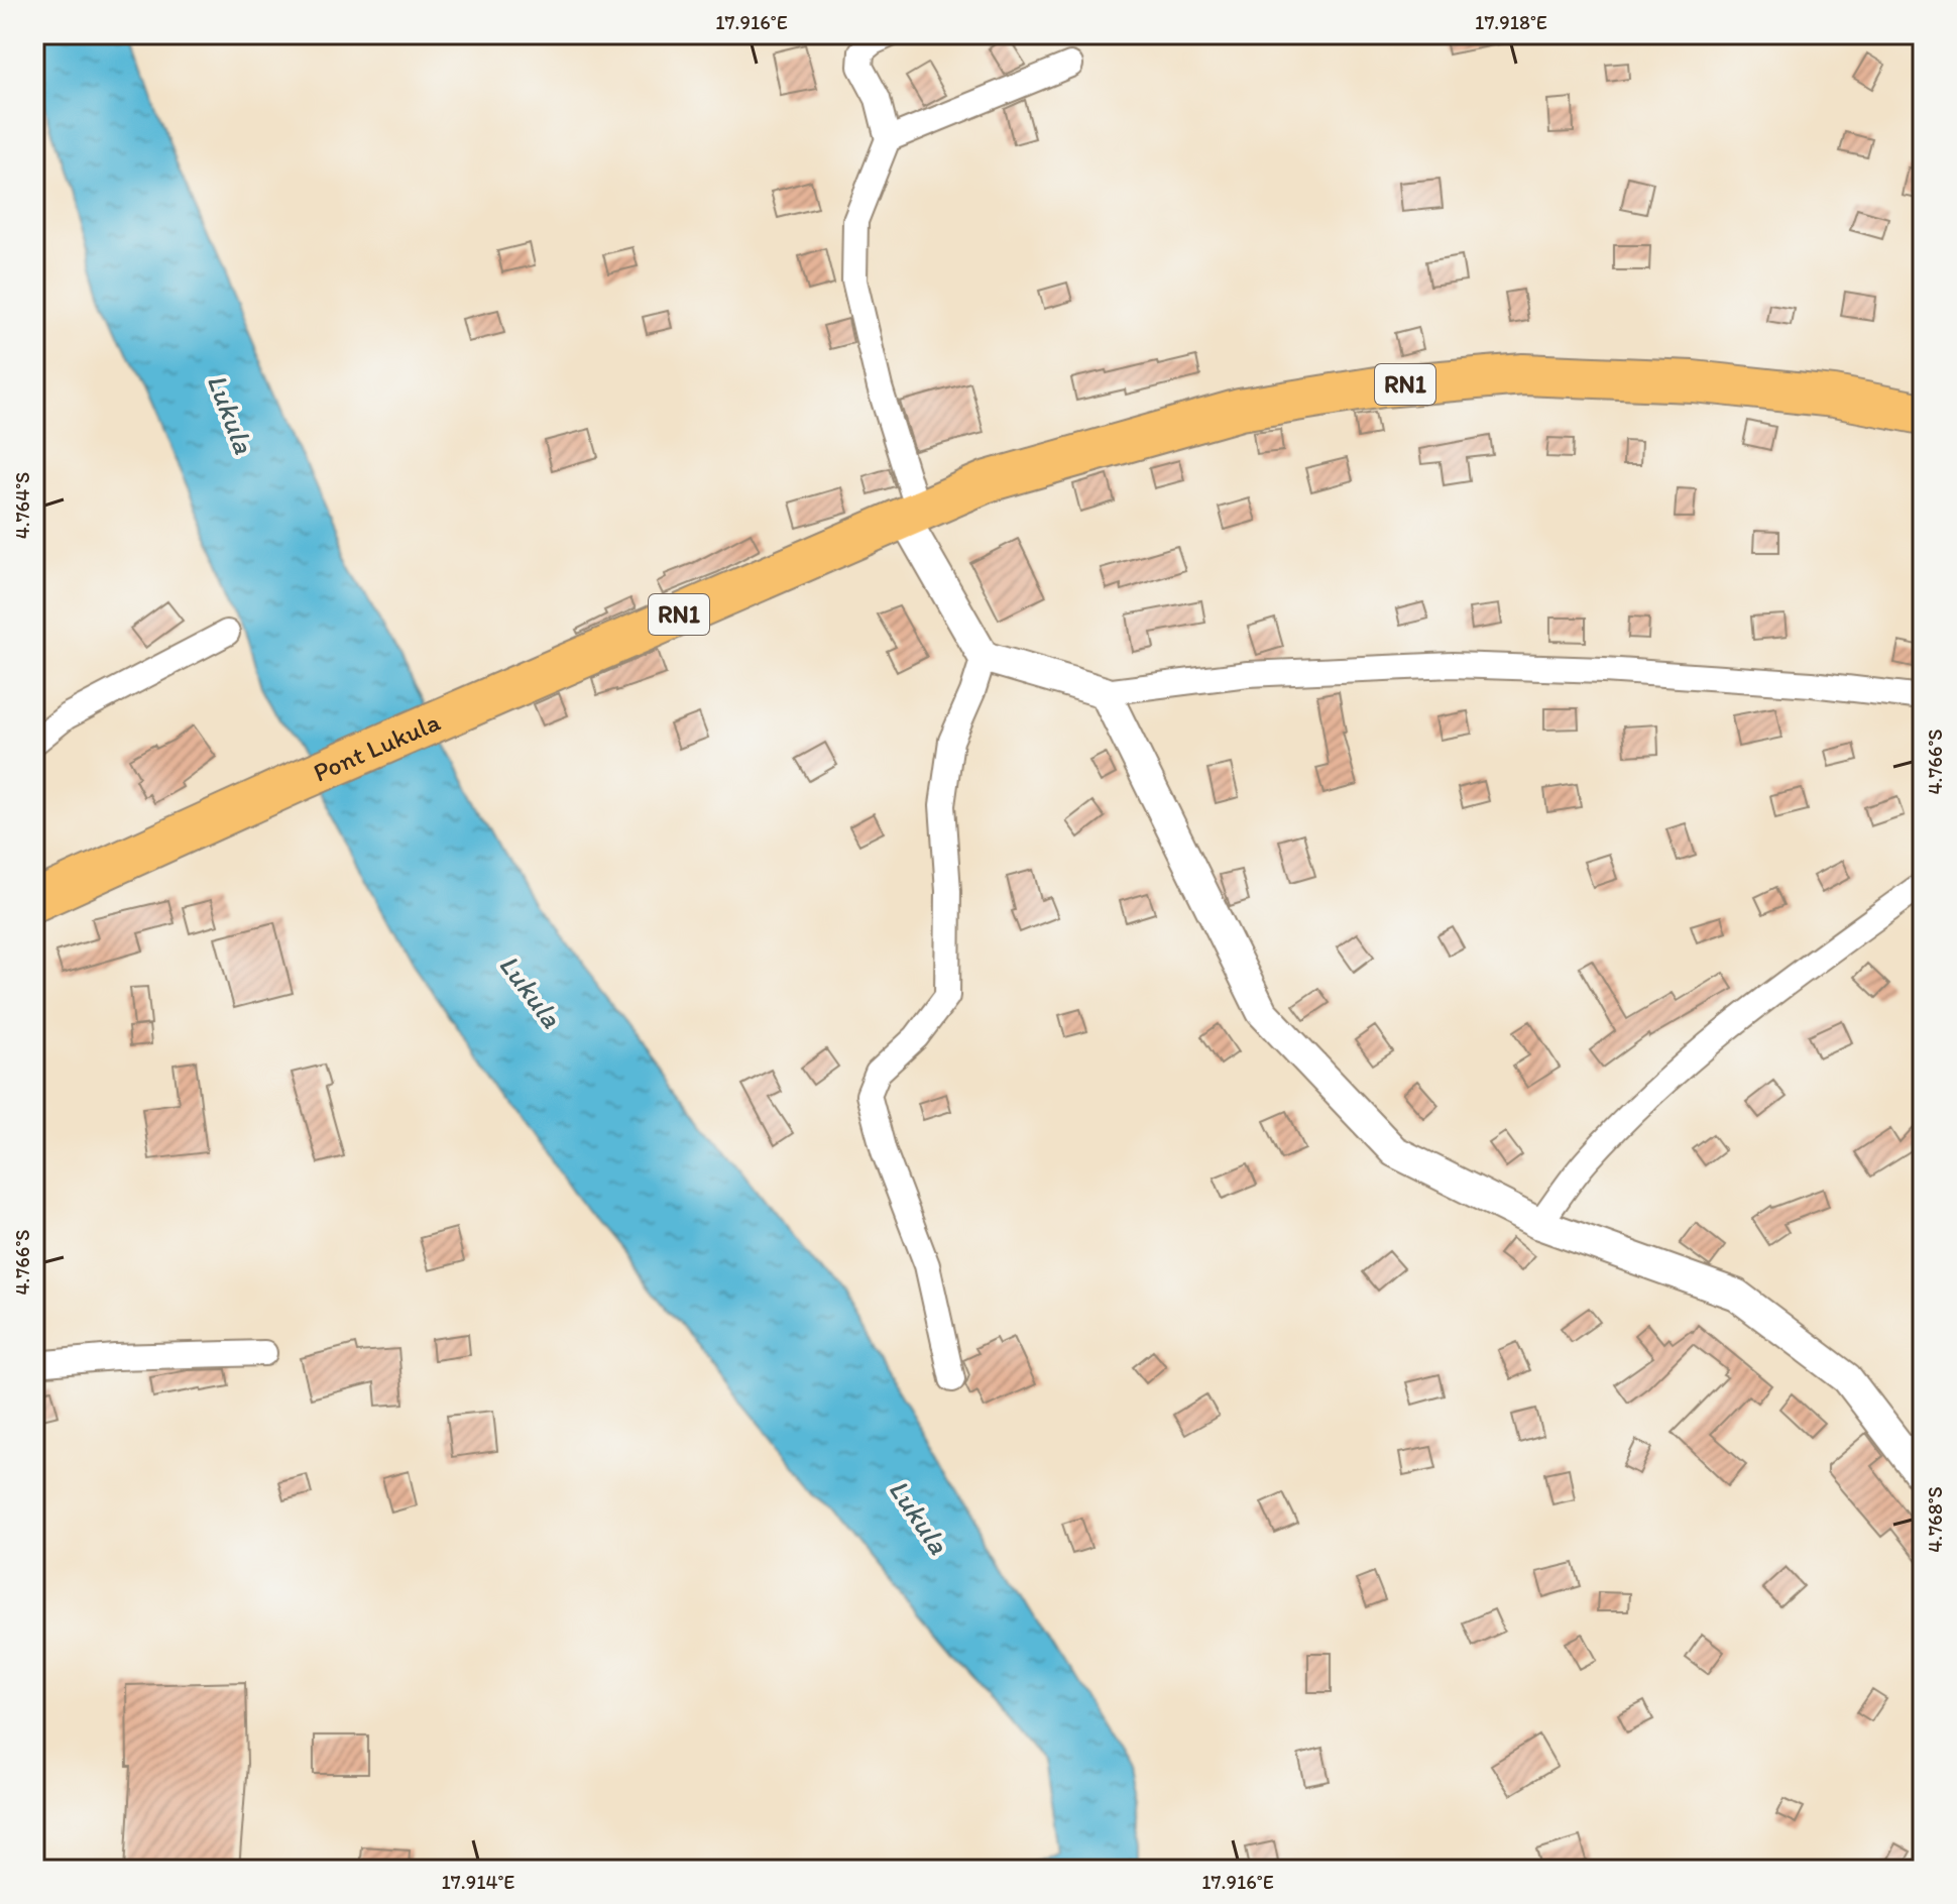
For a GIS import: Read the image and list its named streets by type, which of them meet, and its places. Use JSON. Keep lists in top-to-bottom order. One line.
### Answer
{"streets":{"highway":["RN1","Pont Lukula"]},"crossings":[["RN1","Pont Lukula"]],"water":["Lukula"],"coordinates":["17.916°E","17.918°E","4.764°S","4.766°S","4.768°S","17.914°E"]}
